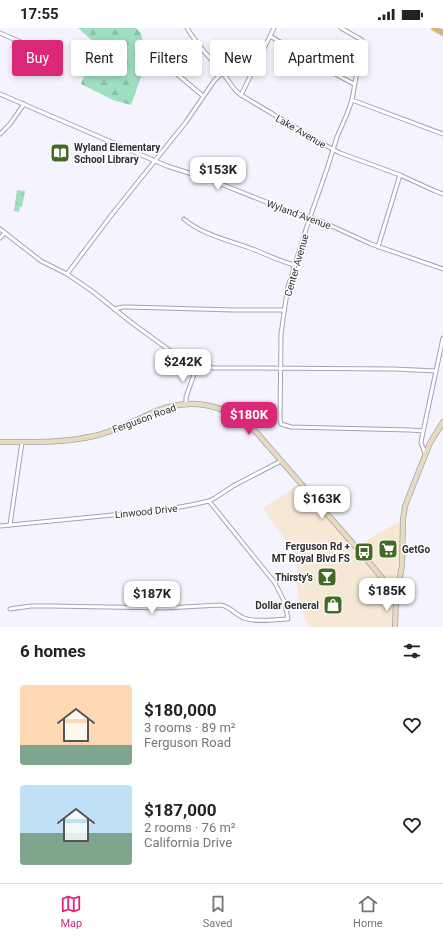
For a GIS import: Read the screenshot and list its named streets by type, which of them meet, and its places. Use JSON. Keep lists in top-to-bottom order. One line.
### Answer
{"streets":{"street":["Lake Avenue","Wyland Avenue","Center Avenue","Ferguson Road","Linwood Drive"]},"crossings":[["Lake Avenue","Center Avenue"],["Wyland Avenue","Center Avenue"],["Ferguson Road","Linwood Drive"]],"places":{"library":["Wyland Elementary School Library"],"supermarket":["GetGo"],"bus stop":["Ferguson Rd + MT Royal Blvd FS"],"bar":["Thirsty's"],"shop":["Dollar General"]},"page":{"status":"17:55","chip":["Buy","Rent","Filters","New","Apartment"],"price":["$153K","$242K","$180K","$163K","$185K","$187K"],"heading":"6 homes","list":[{"name":"$180,000","note":"3 rooms · 89 m² · Ferguson Road"},{"name":"$187,000","note":"2 rooms · 76 m² · California Drive"}],"tabs":["Map","Saved","Home"]}}
